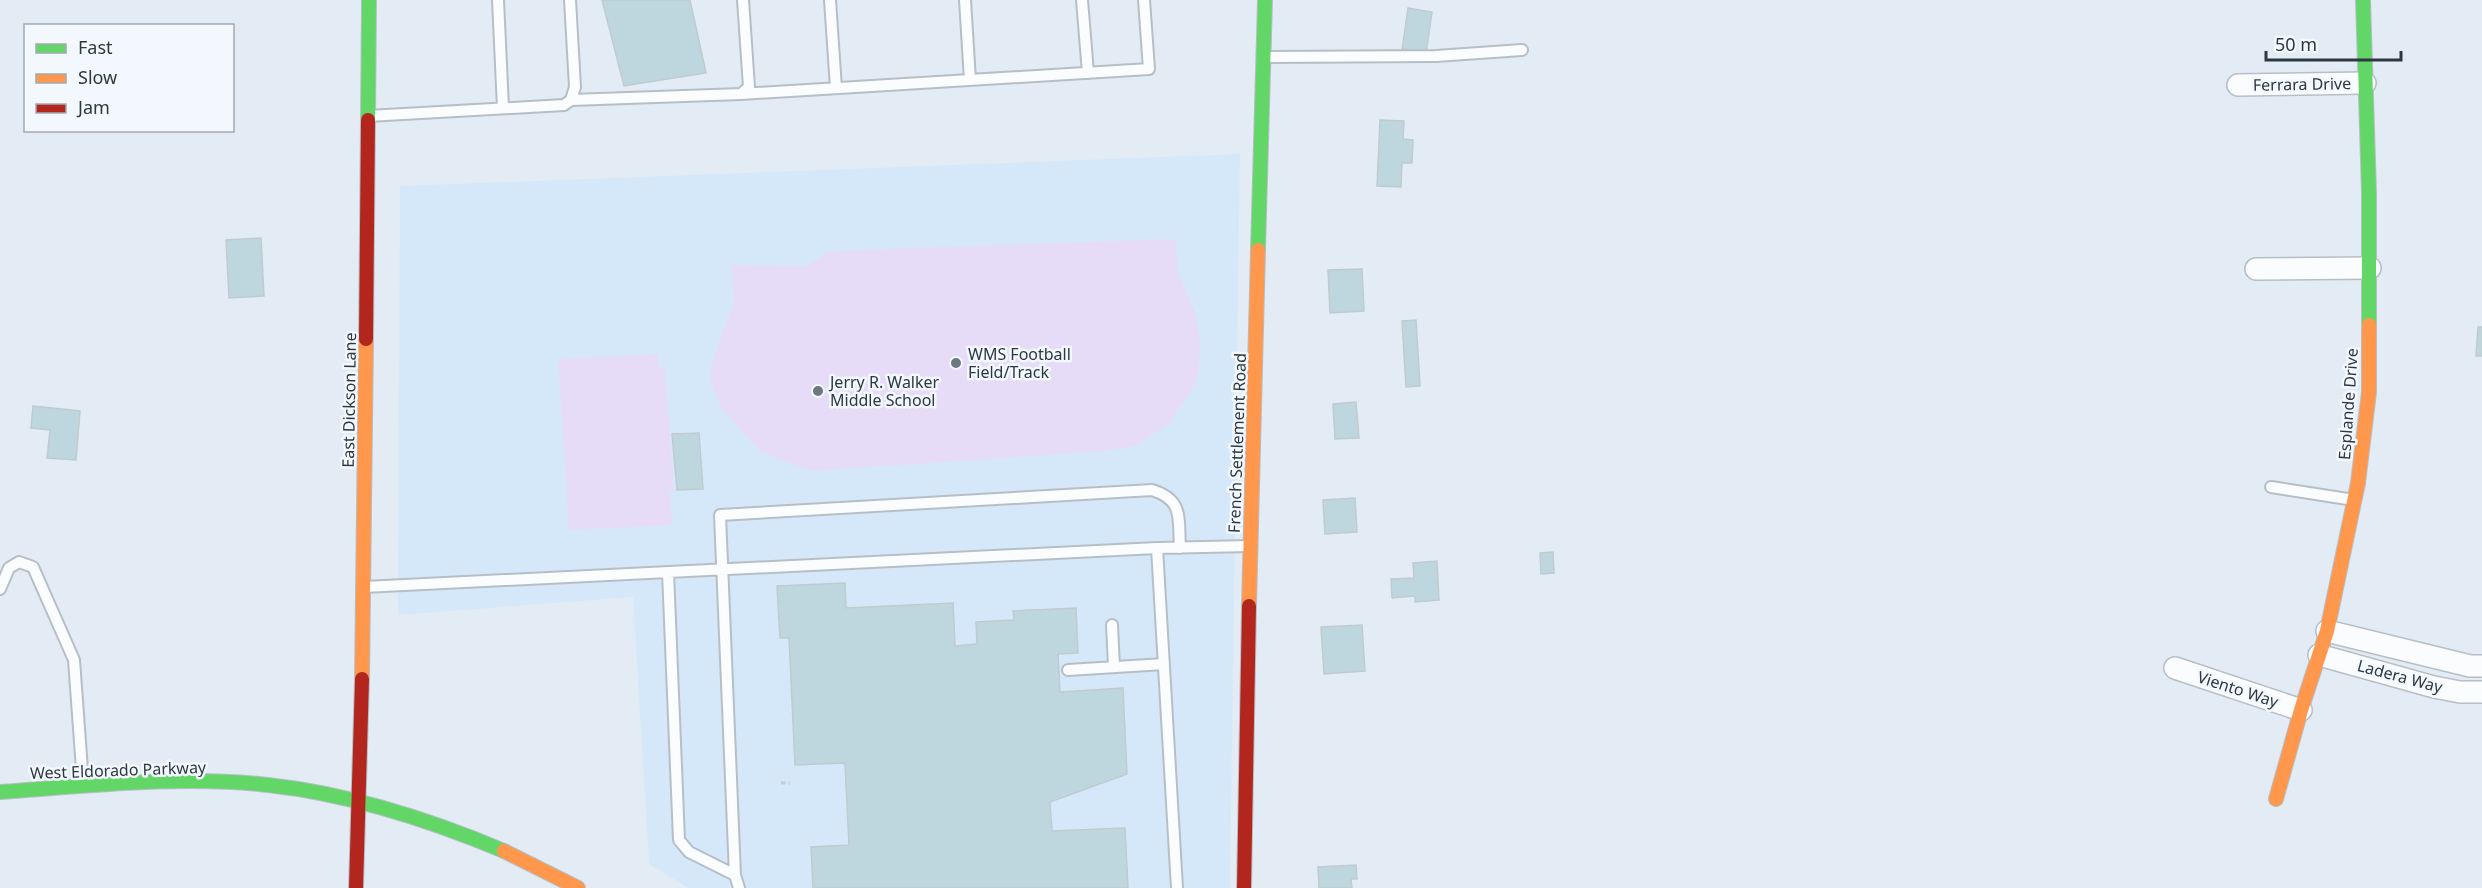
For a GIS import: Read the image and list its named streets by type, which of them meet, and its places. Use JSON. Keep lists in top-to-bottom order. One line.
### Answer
{"streets":{"street":["Ferrara Drive","East Dickson Lane","Esplande Drive","French Settlement Road","Ladera Way","Viento Way","West Eldorado Parkway"]},"crossings":[["Ferrara Drive","Esplande Drive"],["East Dickson Lane","West Eldorado Parkway"],["Esplande Drive","Ladera Way"],["Esplande Drive","Viento Way"]],"places":["WMS Football Field/Track","Jerry R. Walker Middle School"],"legend":["Fast","Slow","Jam"],"scale_bar":"50 m"}
